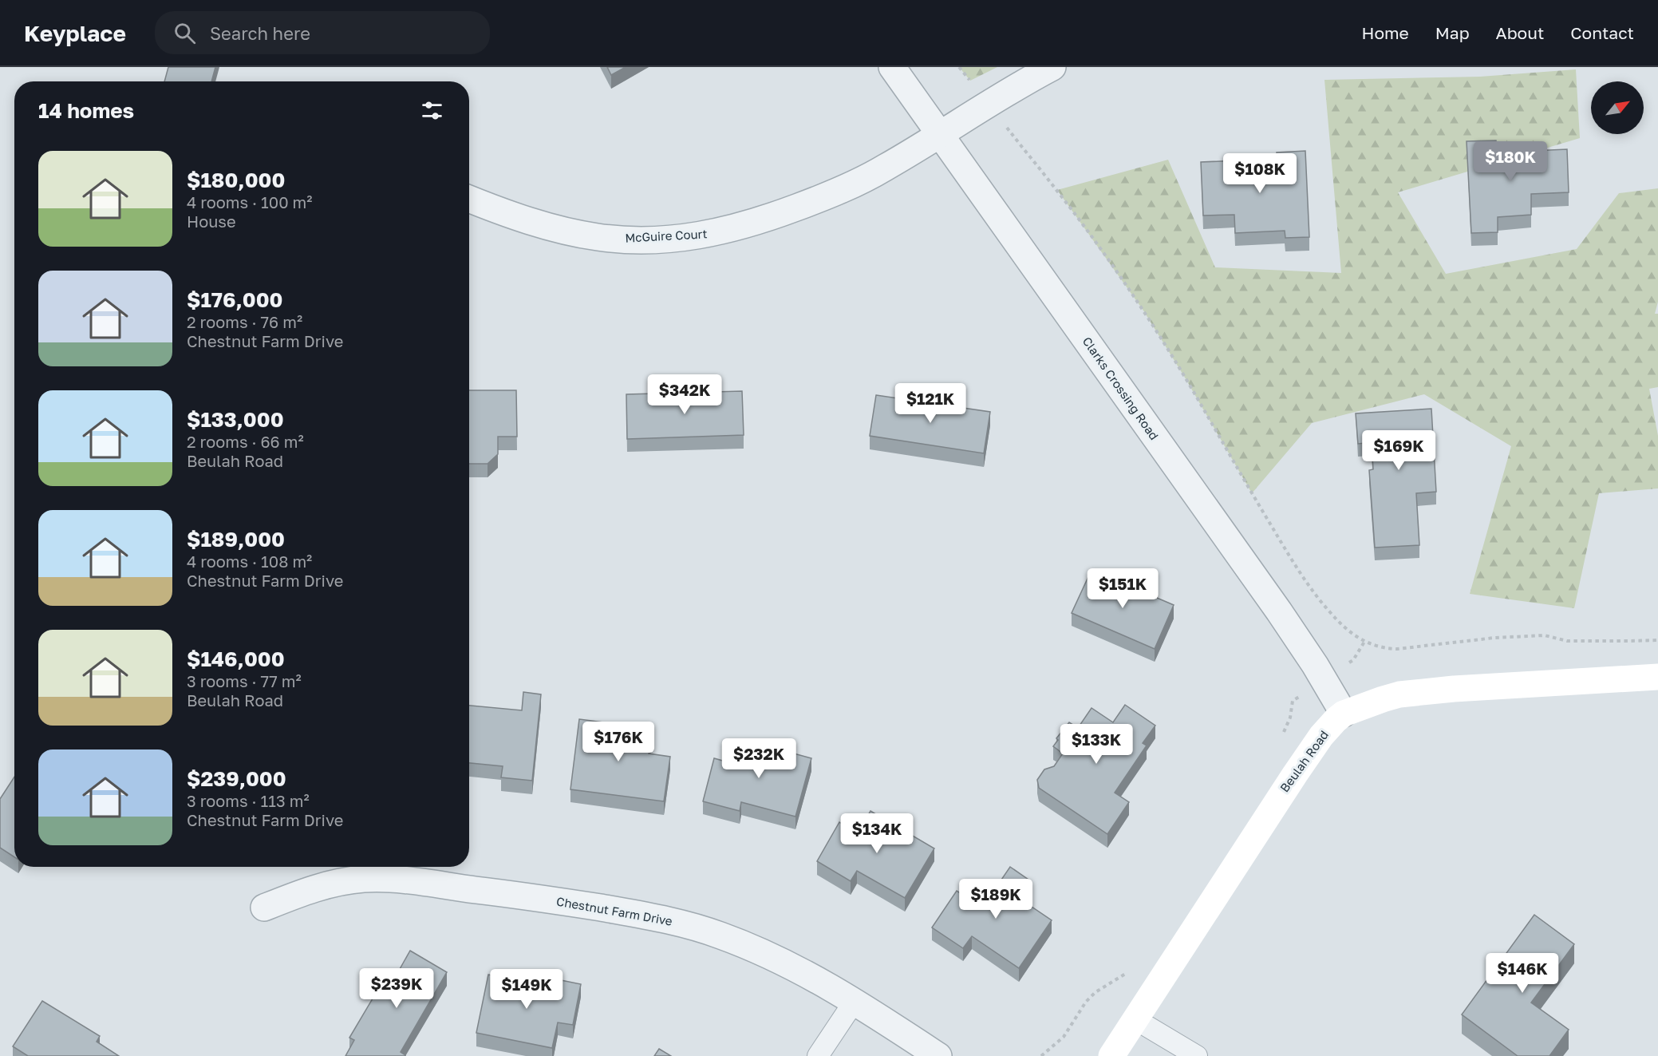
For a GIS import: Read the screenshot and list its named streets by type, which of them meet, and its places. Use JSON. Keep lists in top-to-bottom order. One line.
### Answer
{"streets":{"main road":["Beulah Road"],"street":["McGuire Court","Clarks Crossing Road","Chestnut Farm Drive"]},"crossings":[["McGuire Court","Clarks Crossing Road"],["Clarks Crossing Road","Beulah Road"]],"north":"top right","page":{"header":"Keyplace","search":"Search here","nav":["Home","Map","About","Contact"],"heading":"14 homes","list":[{"name":"$180,000","note":"4 rooms · 100 m² · House"},{"name":"$176,000","note":"2 rooms · 76 m² · Chestnut Farm Drive"},{"name":"$133,000","note":"2 rooms · 66 m² · Beulah Road"},{"name":"$189,000","note":"4 rooms · 108 m² · Chestnut Farm Drive"},{"name":"$146,000","note":"3 rooms · 77 m² · Beulah Road"},{"name":"$239,000","note":"3 rooms · 113 m² · Chestnut Farm Drive"}],"price":["$180K","$108K","$342K","$121K","$169K","$151K","$176K","$133K","$232K","$134K","$189K","$146K","$239K","$149K"]}}
